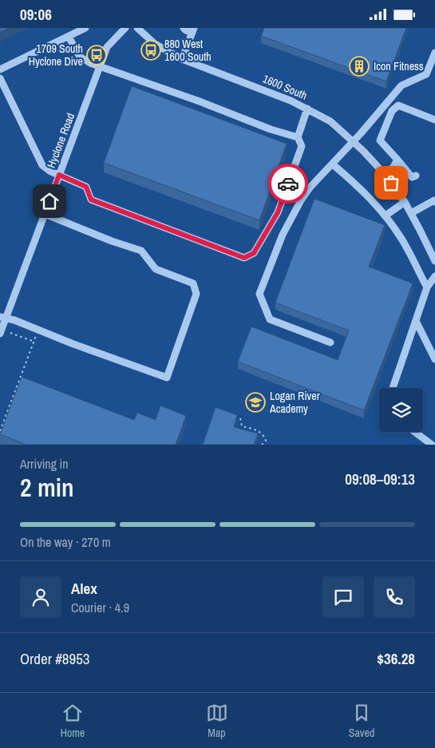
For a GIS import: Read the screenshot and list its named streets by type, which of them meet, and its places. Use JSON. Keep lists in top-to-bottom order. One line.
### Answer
{"streets":{"street":["1600 South","Hyclone Road"]},"places":{"bus stop":["880 West 1600 South","1709 South Hyclone Dive"],"building":["Icon Fitness"],"school or university":["Logan River Academy"]},"page":{"status":"09:06","heading":["2 min","Arriving in","09:08–09:13"],"panel":["Alex","Courier · 4.9","Order #8953","$36.28"],"bar":"On the way · 270 m","tabs":["Home","Map","Saved"]}}
